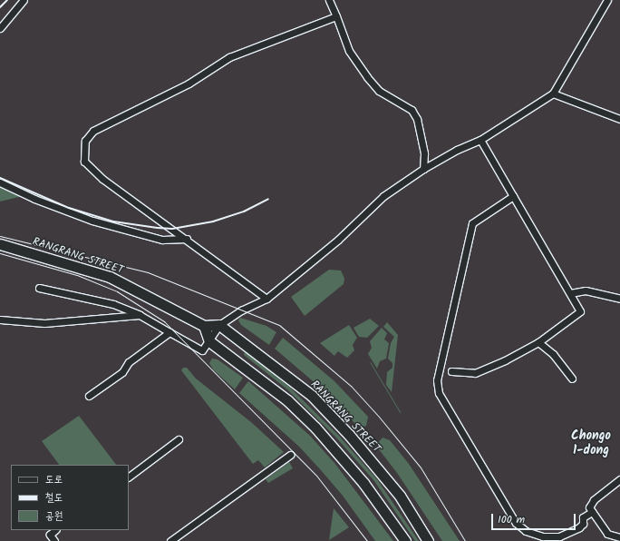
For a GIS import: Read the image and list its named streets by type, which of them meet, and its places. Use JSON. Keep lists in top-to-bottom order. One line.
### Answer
{"streets":{"main road":["RANGRANG STREET"]},"districts":["Chongo 1-dong"],"legend":["도로","철도","공원"],"scale_bar":"100 m"}
